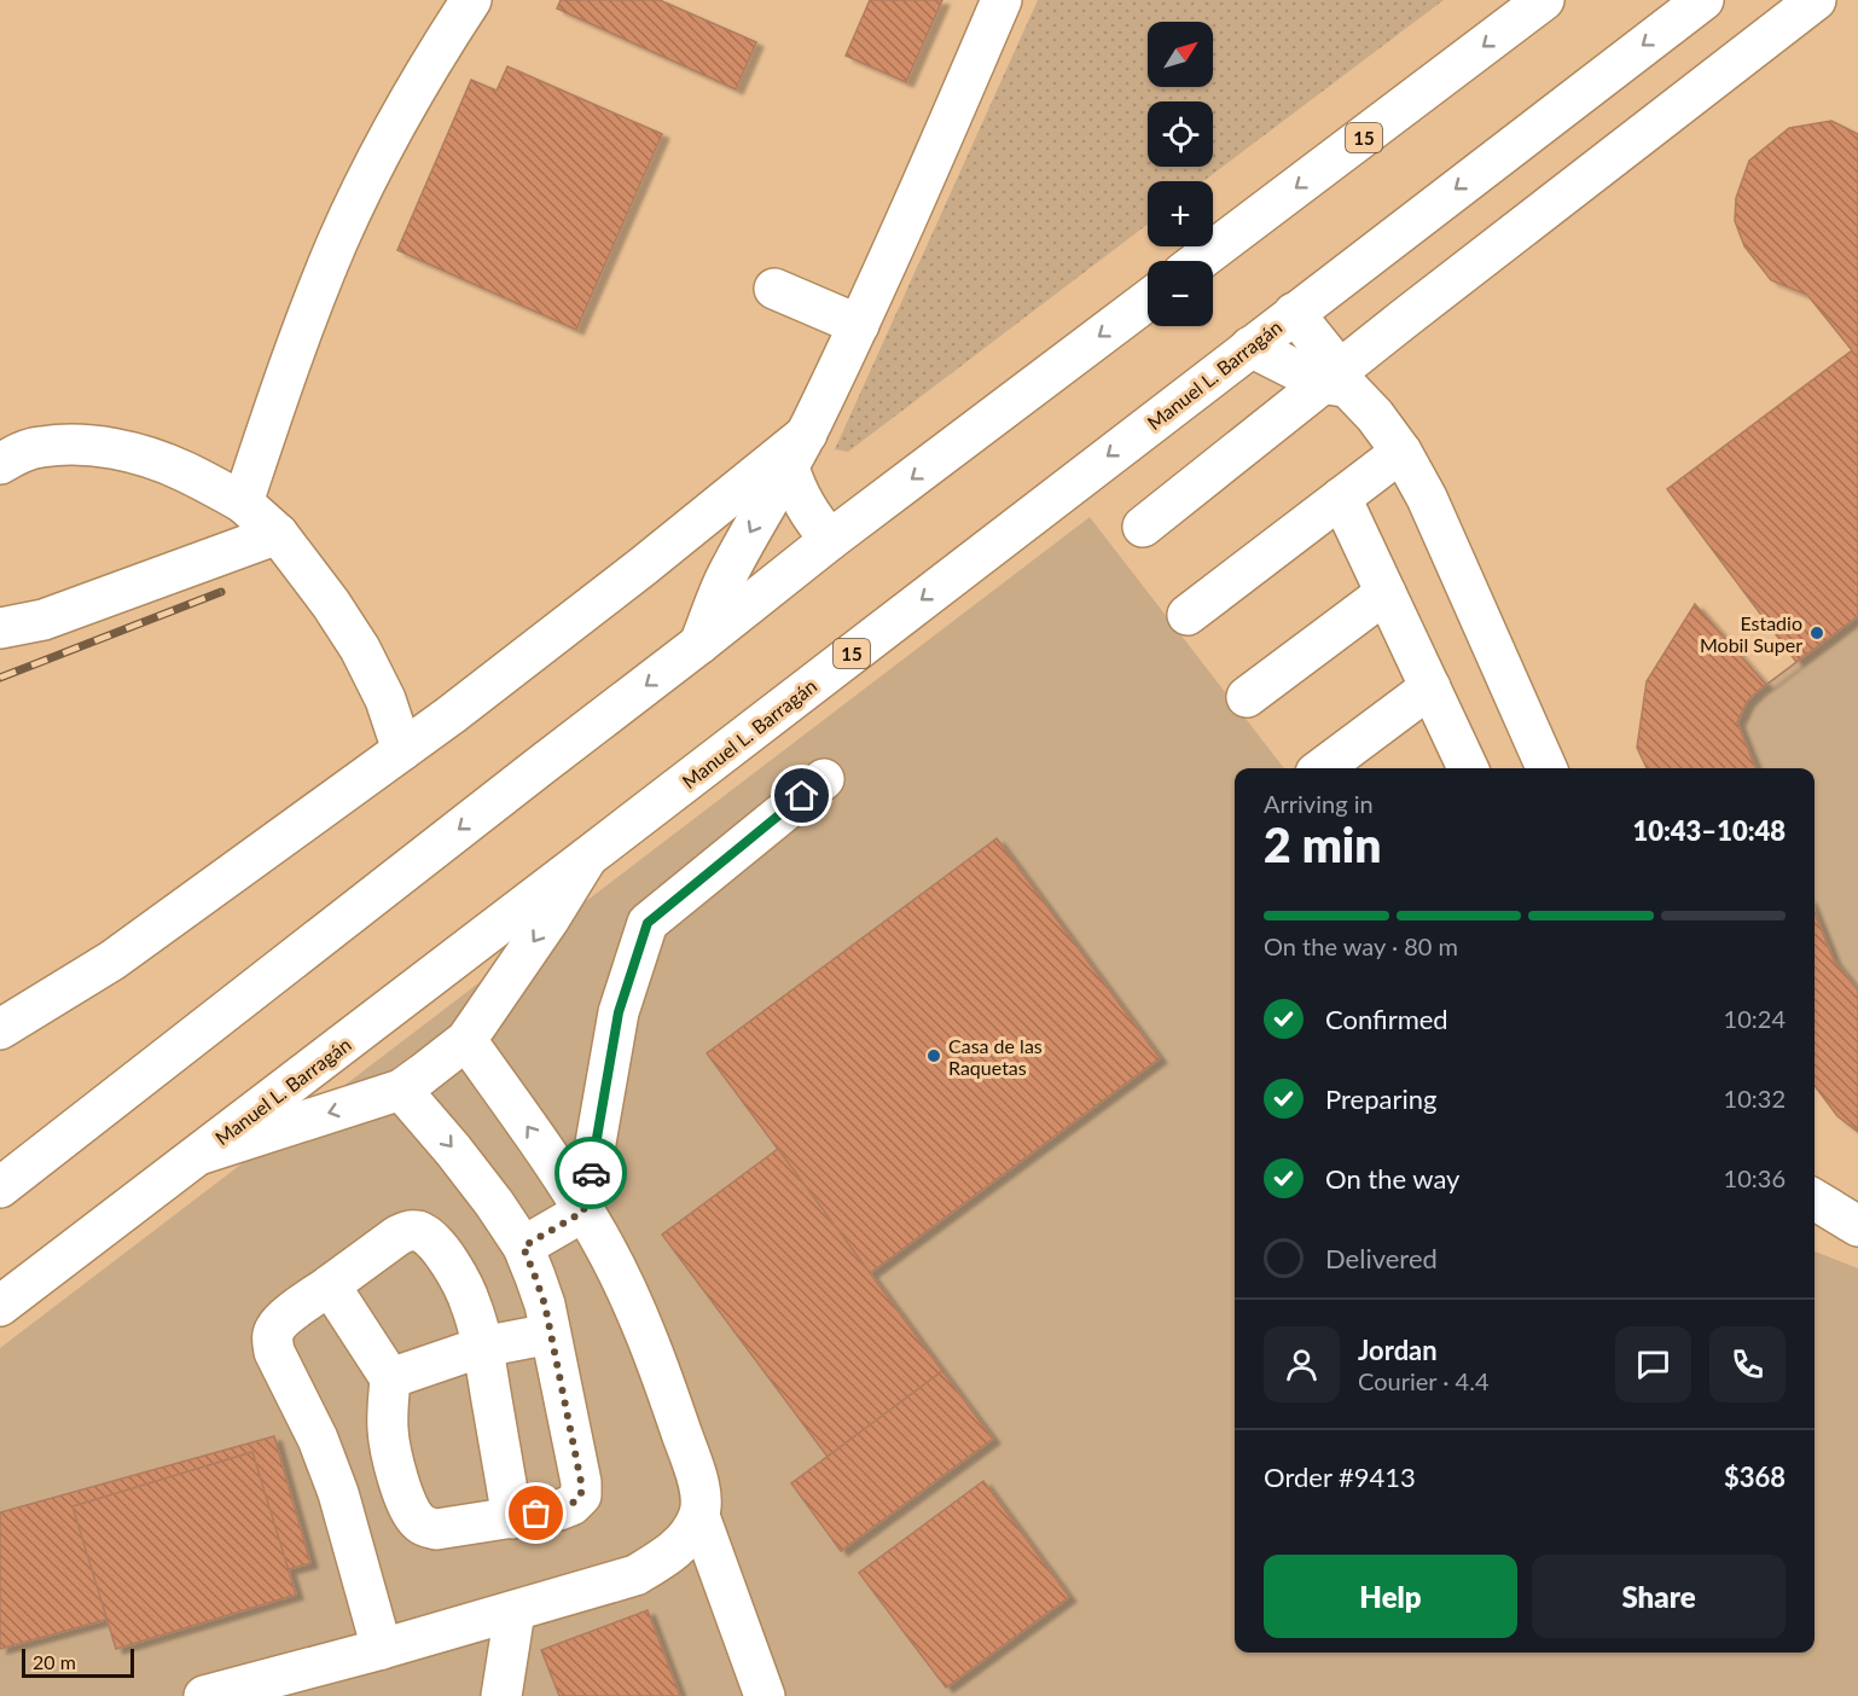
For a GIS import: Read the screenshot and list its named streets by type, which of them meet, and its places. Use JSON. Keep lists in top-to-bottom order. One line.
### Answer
{"streets":{"main road":["15","Manuel L. Barragán"]},"places":["Estadio Mobil Super","Casa de las Raquetas"],"scale_bar":"20 m","north":"top right","page":{"map_buttons":["+","−"],"heading":["2 min","Arriving in","10:43–10:48"],"panel":["Jordan","Courier · 4.4","Order #9413","$368"],"bar":"On the way · 80 m","list":[["Confirmed","10:24"],["Preparing","10:32"],["On the way","10:36"],"Delivered"],"buttons":["Help","Share"],"scale":"20 m"}}
